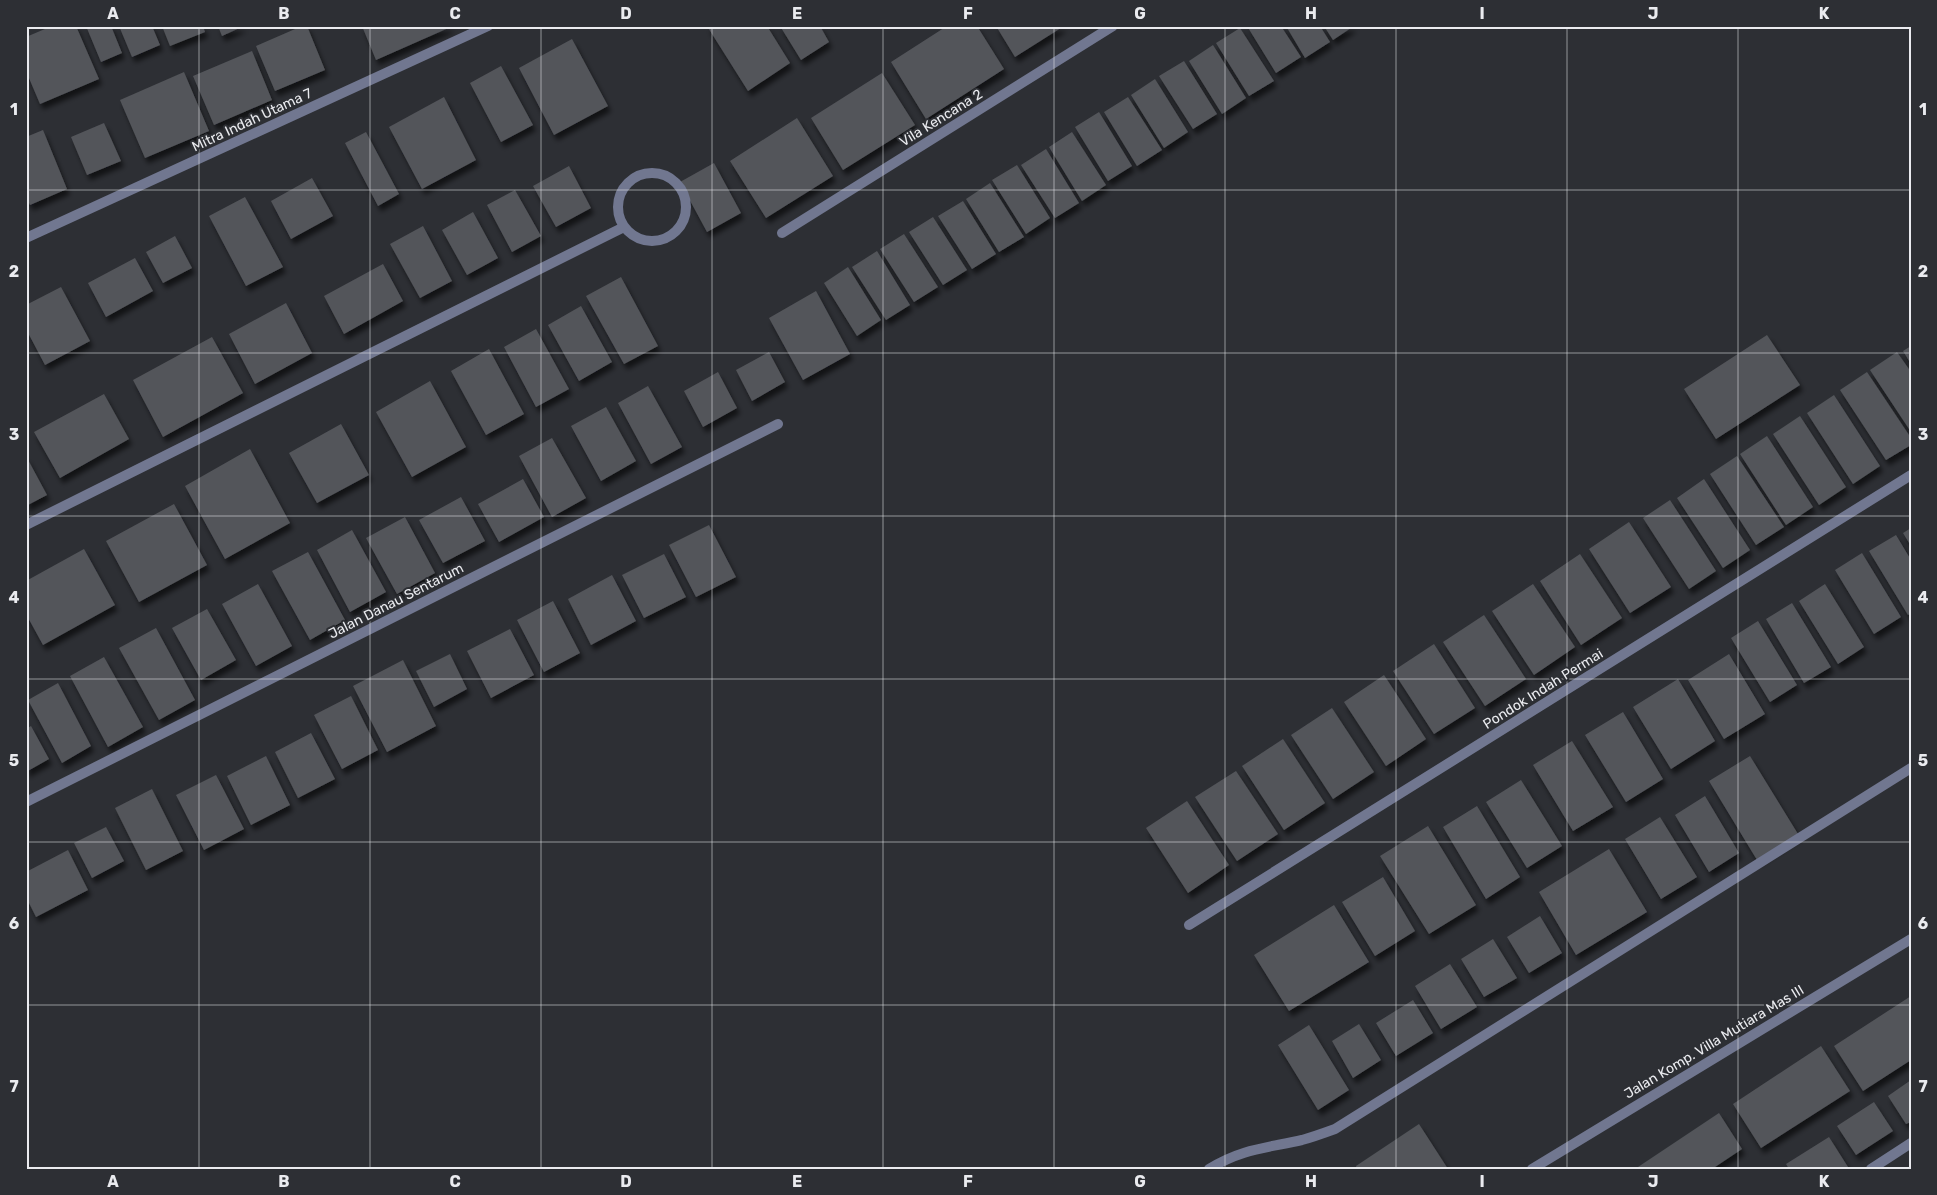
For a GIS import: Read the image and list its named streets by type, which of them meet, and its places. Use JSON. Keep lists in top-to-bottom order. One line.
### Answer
{"streets":{"street":["Vila Kencana 2","Mitra Indah Utama 7","Jalan Danau Sentarum","Pondok Indah Permai","Jalan Komp. Villa Mutiara Mas III"]},"grid":{"columns":["A","B","C","D","E","F","G","H","I","J","K"],"rows":["1","2","3","4","5","6","7"]}}
